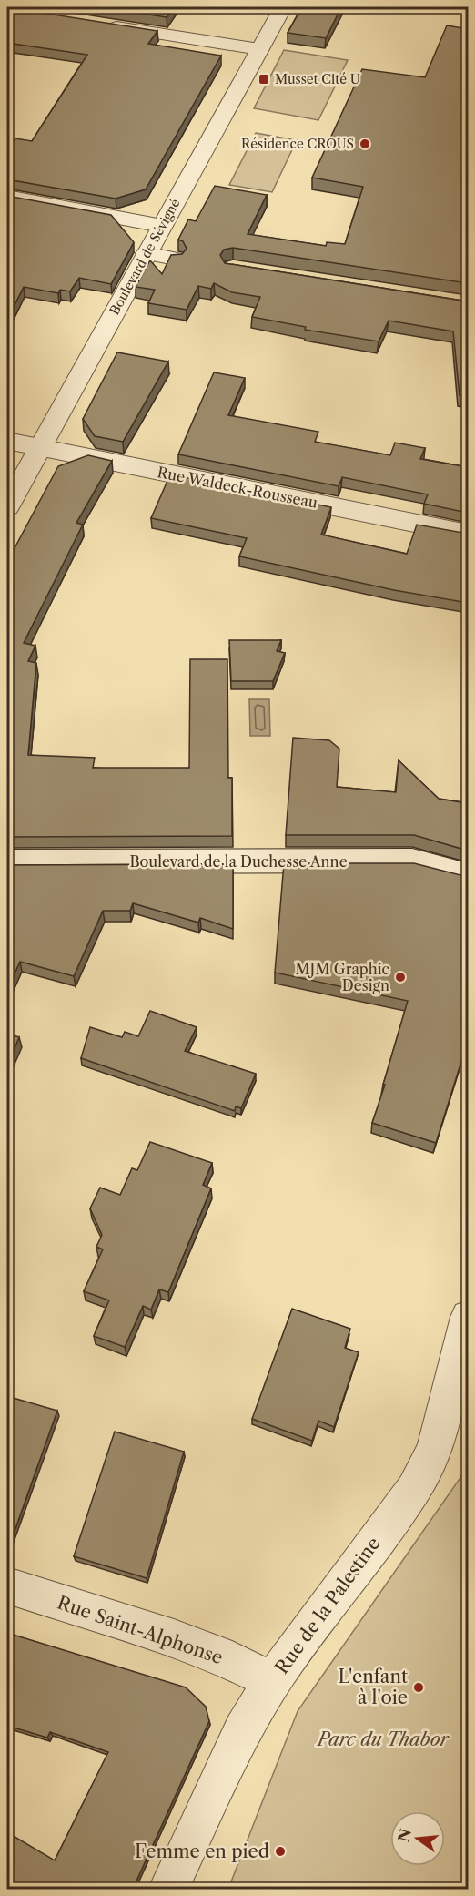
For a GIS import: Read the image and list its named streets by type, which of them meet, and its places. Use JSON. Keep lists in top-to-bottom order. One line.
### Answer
{"streets":{"street":["Boulevard de Sévigné","Rue Waldeck-Rousseau","Boulevard de la Duchesse Anne","Rue de la Palestine","Rue Saint-Alphonse"]},"crossings":[["Boulevard de Sévigné","Rue Waldeck-Rousseau"],["Rue de la Palestine","Rue Saint-Alphonse"]],"parks":["Parc du Thabor"],"places":{"transit":["Musset Cité U"],"other":["Résidence CROUS","MJM Graphic Design","L'enfant à l'oie","Femme en pied"]},"north":"left"}
